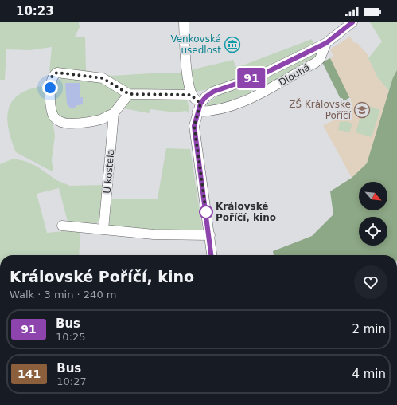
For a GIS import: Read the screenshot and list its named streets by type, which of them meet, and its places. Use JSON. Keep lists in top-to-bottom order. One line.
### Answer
{"streets":{"street":["Dlouhá","U kostela"]},"places":{"museum":["Venkovská usedlost"],"school or university":["ZŠ Královské Poříčí"],"other":["Královské Poříčí, kino"]},"lines":["bus line 91"],"north":"bottom right","page":{"status":"10:23","on_map":"91","heading":["Královské Poříčí, kino","Walk · 3 min · 240 m"],"list":[{"mark":"91","name":"Bus","note":"10:25","value":"2 min"},{"mark":"141","name":"Bus","note":"10:27","value":"4 min"}]}}
